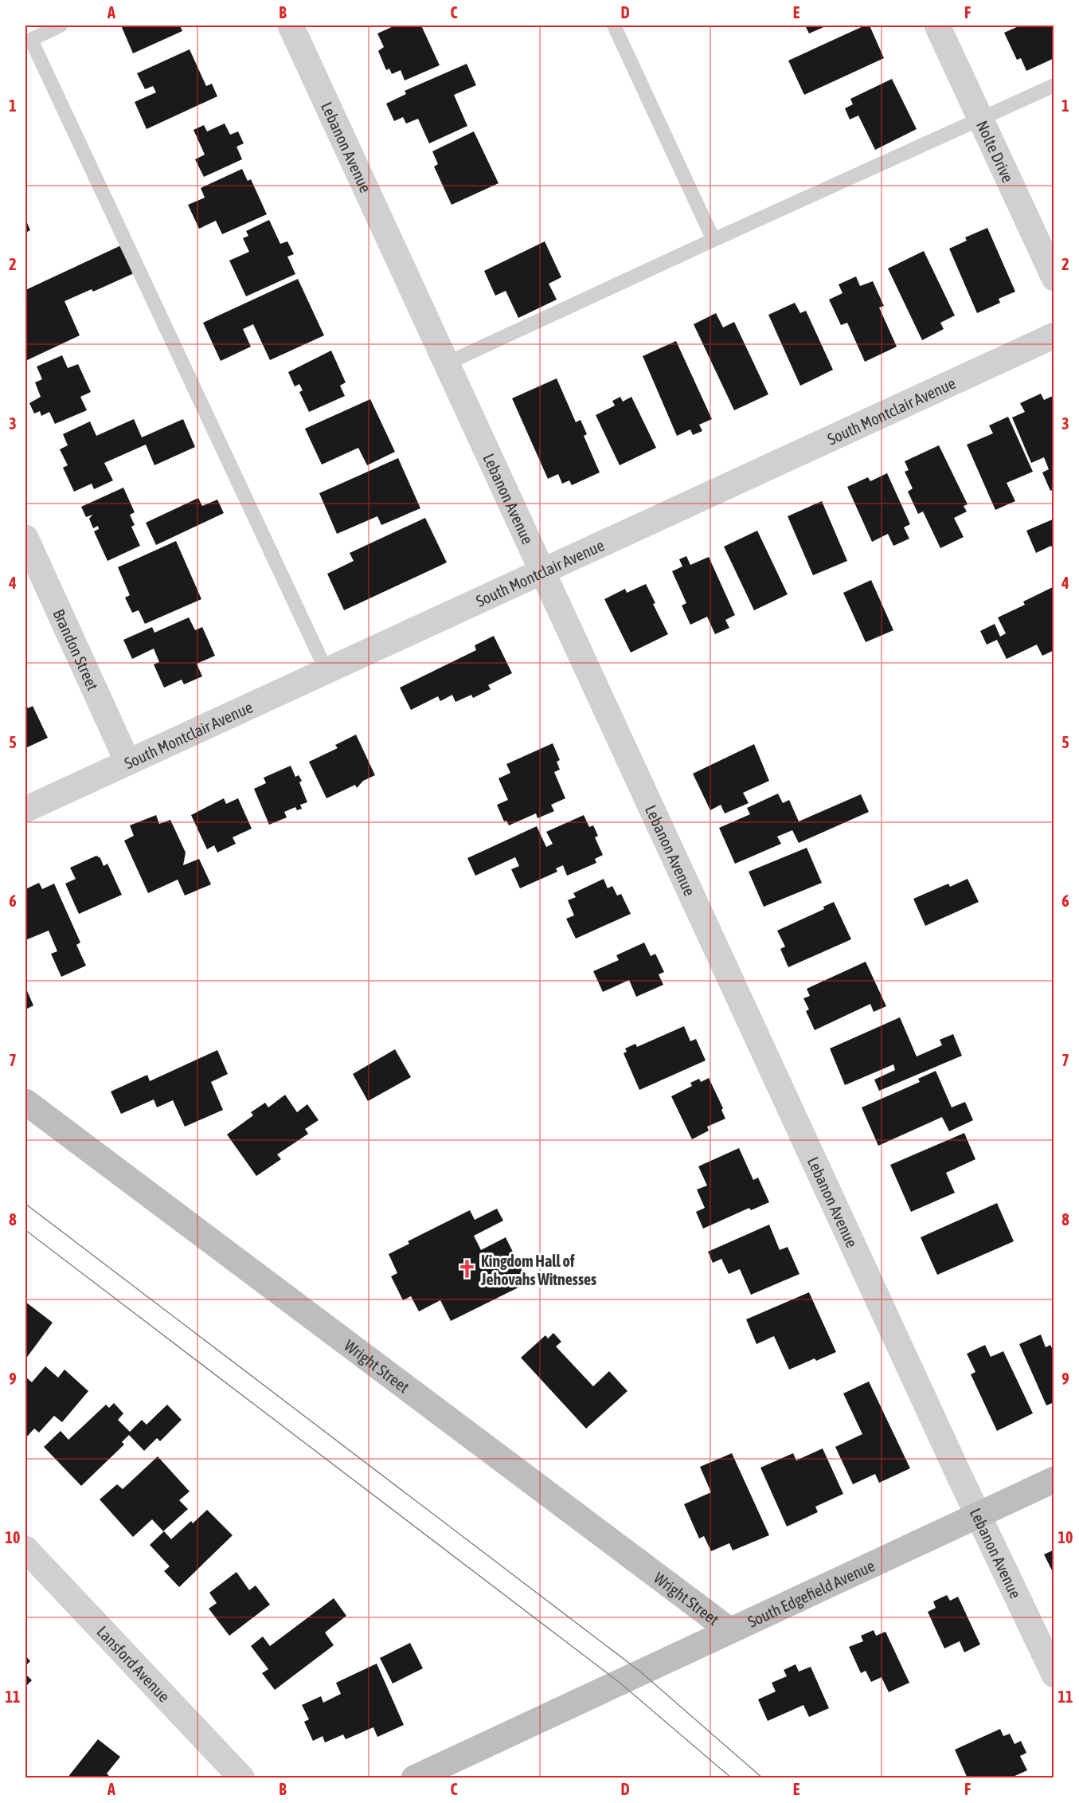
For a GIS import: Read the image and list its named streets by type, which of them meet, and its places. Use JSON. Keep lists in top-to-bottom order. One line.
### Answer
{"streets":{"street":["Lebanon Avenue","Nolte Drive","South Montclair Avenue","Brandon Street","Wright Street","South Edgefield Avenue","Lansford Avenue"]},"crossings":[["Lebanon Avenue","South Montclair Avenue"],["Lebanon Avenue","South Edgefield Avenue"],["South Montclair Avenue","Brandon Street"],["Wright Street","South Edgefield Avenue"]],"places":{"church":["Kingdom Hall of Jehovahs Witnesses"]},"grid":{"columns":["A","B","C","D","E","F"],"rows":["1","2","3","4","5","6","7","8","9","10","11"]}}
